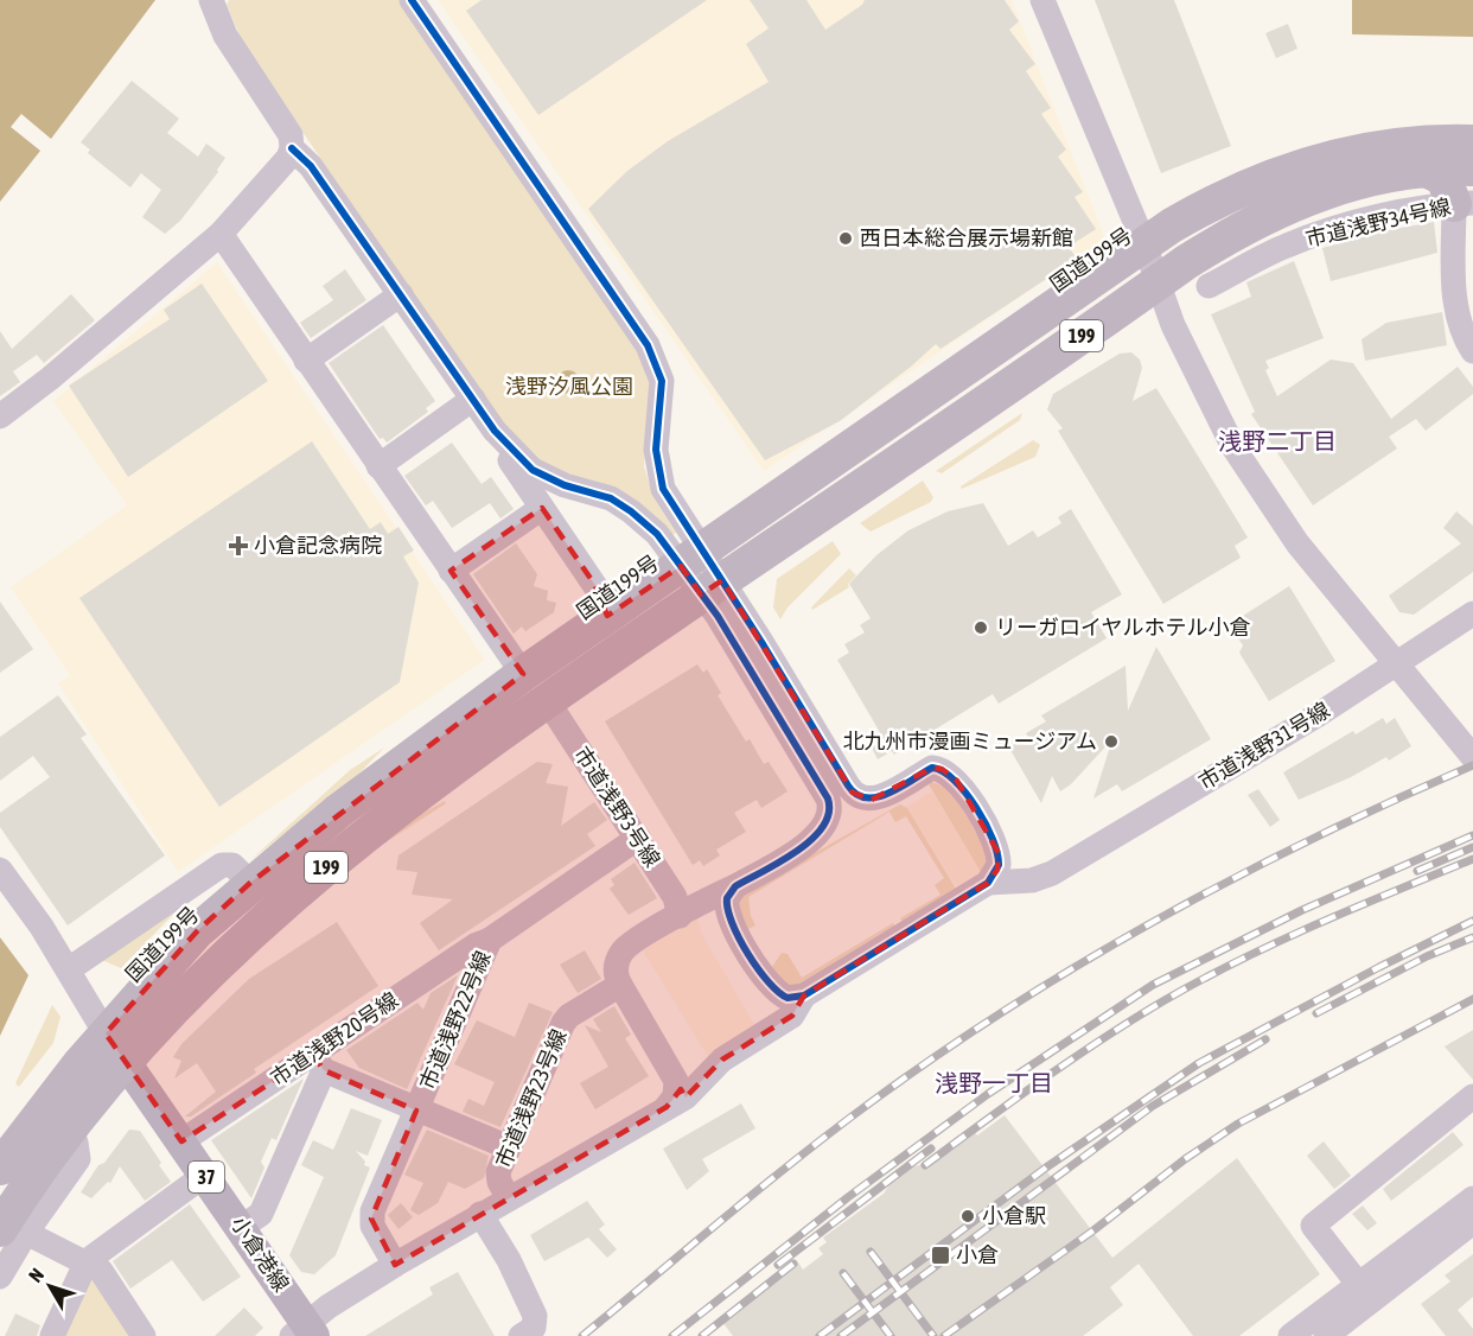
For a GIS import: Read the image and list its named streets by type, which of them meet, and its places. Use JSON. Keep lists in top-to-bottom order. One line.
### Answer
{"streets":{"highway":["国道199号","199"],"main road":["37","小倉港線"],"street":["市道浅野34号線","市道浅野31号線","市道浅野3号線","市道浅野22号線","市道浅野20号線","市道浅野23号線"]},"crossings":[["国道199号","小倉港線"],["199","市道浅野3号線"],["199","小倉港線"],["市道浅野3号線","市道浅野22号線"],["市道浅野22号線","市道浅野20号線"],["市道浅野20号線","小倉港線"]],"districts":["浅野二丁目","浅野一丁目"],"parks":["浅野汐風公園"],"places":{"other":["西日本総合展示場新館","リーガロイヤルホテル小倉","北九州市漫画ミュージアム","小倉駅"],"health":["小倉記念病院"],"transit":["小倉"]},"north":"top left"}
